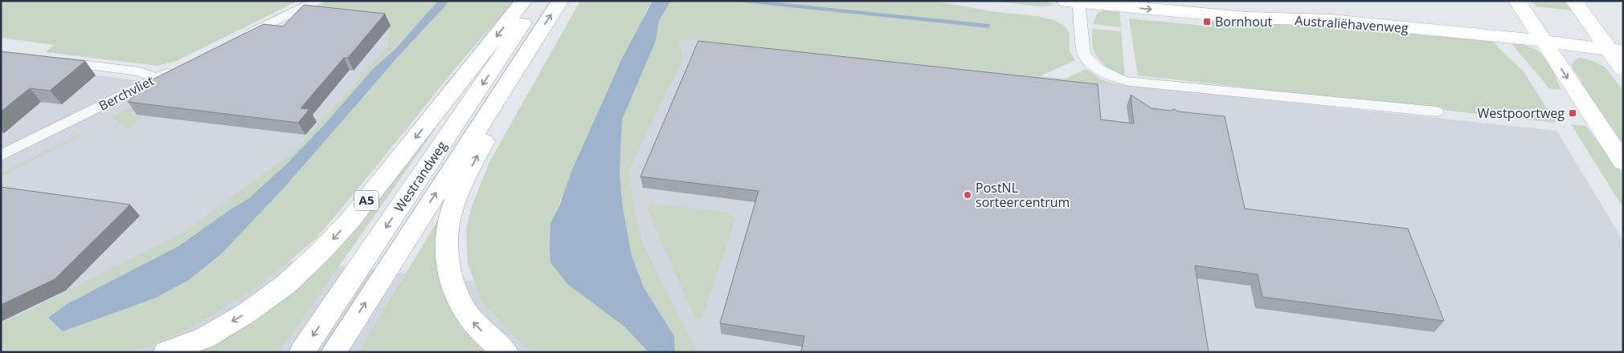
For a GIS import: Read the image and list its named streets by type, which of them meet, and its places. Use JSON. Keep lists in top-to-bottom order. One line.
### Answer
{"streets":{"main road":["Australiëhavenweg","Westrandweg","A5"],"street":["Berchvliet"]},"places":{"transit":["Bornhout","Westpoortweg"],"other":["PostNL sorteercentrum"]}}
